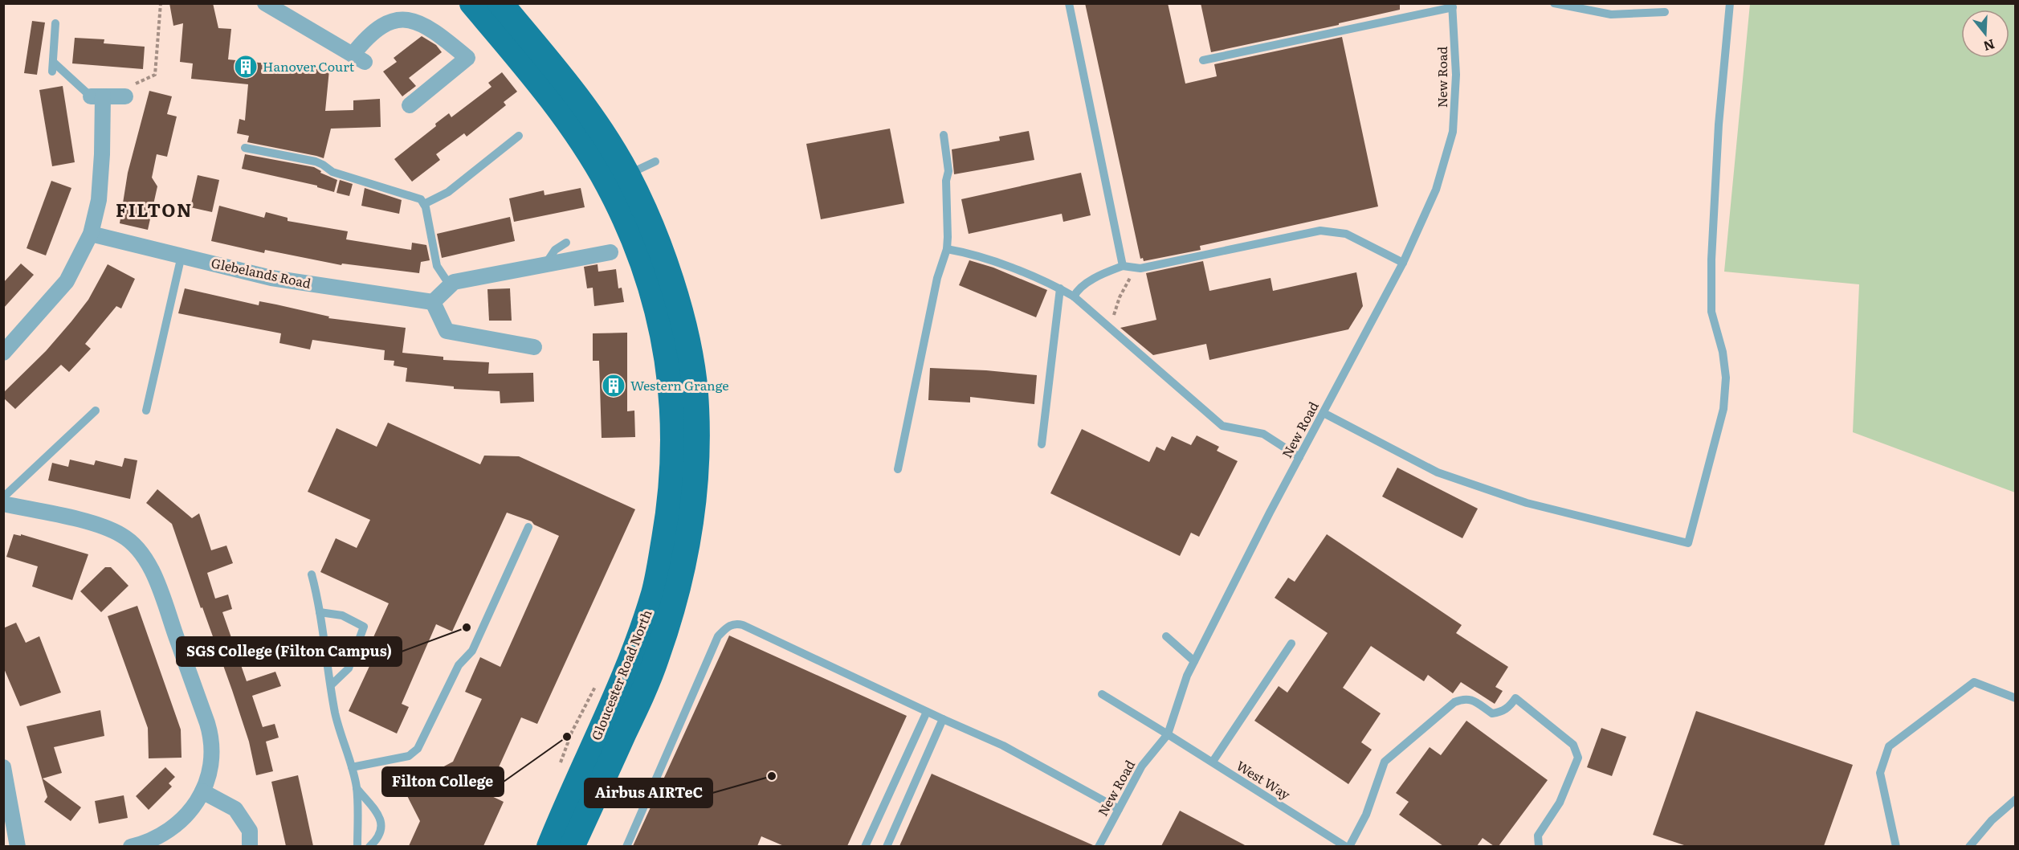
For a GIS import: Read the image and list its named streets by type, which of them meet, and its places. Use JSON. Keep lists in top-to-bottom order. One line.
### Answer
{"streets":{"main road":["Gloucester Road North"],"street":["Glebelands Road"],"lane":["New Road","West Way"]},"crossings":[["New Road","West Way"]],"districts":["FILTON"],"places":{"building":["Hanover Court","Western Grange"],"other":["SGS College (Filton Campus)","Filton College","Airbus AIRTeC"]},"north":"bottom"}
